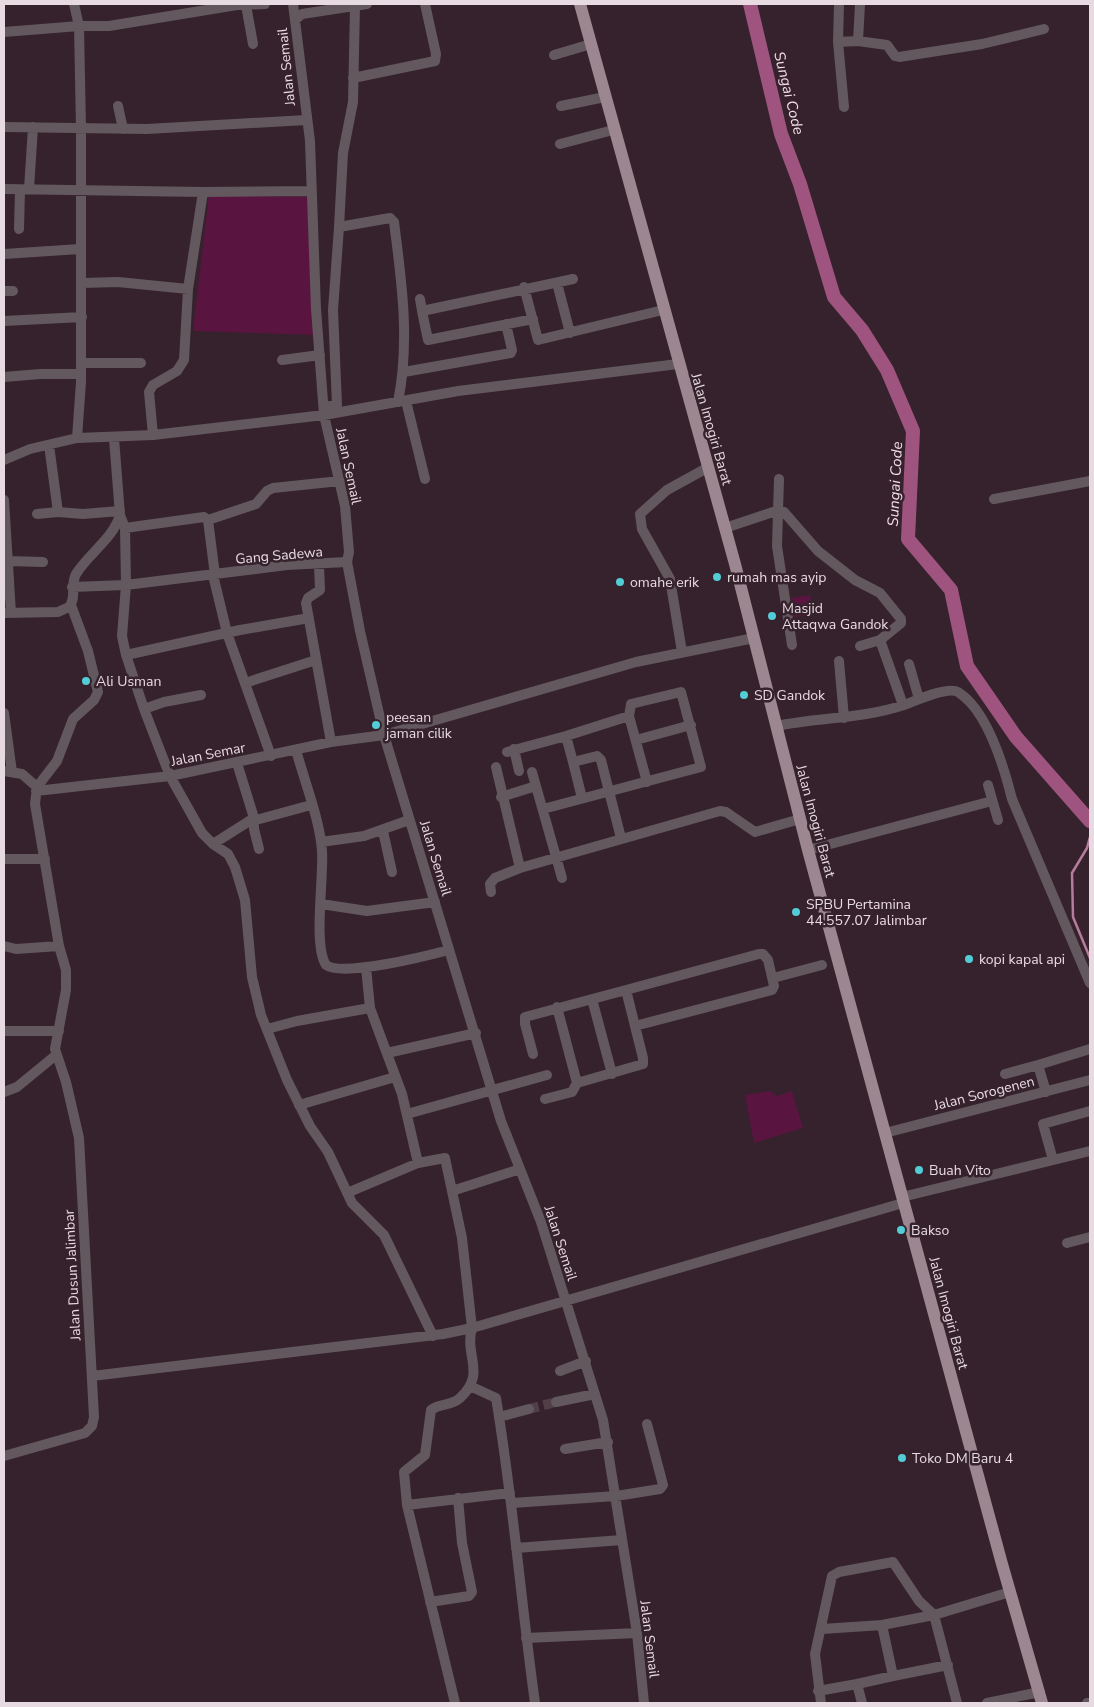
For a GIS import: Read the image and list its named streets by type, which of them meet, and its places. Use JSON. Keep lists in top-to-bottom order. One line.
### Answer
{"streets":{"main road":["Jalan Imogiri Barat"],"street":["Jalan Semail","Gang Sadewa","Jalan Semar","Jalan Sorogenen","Jalan Dusun Jalimbar"]},"crossings":[["Jalan Semail","Gang Sadewa"],["Jalan Semail","Jalan Semar"],["Jalan Imogiri Barat","Jalan Semar"],["Jalan Imogiri Barat","Jalan Sorogenen"],["Jalan Semar","Jalan Dusun Jalimbar"]],"water":["Sungai Code"],"places":["rumah mas ayip","omahe erik","Masjid Attaqwa Gandok","Ali Usman","SD Gandok","peesan jaman cilik","SPBU Pertamina 44.557.07 Jalimbar","kopi kapal api","Buah Vito","Bakso","Toko DM Baru 4"]}
